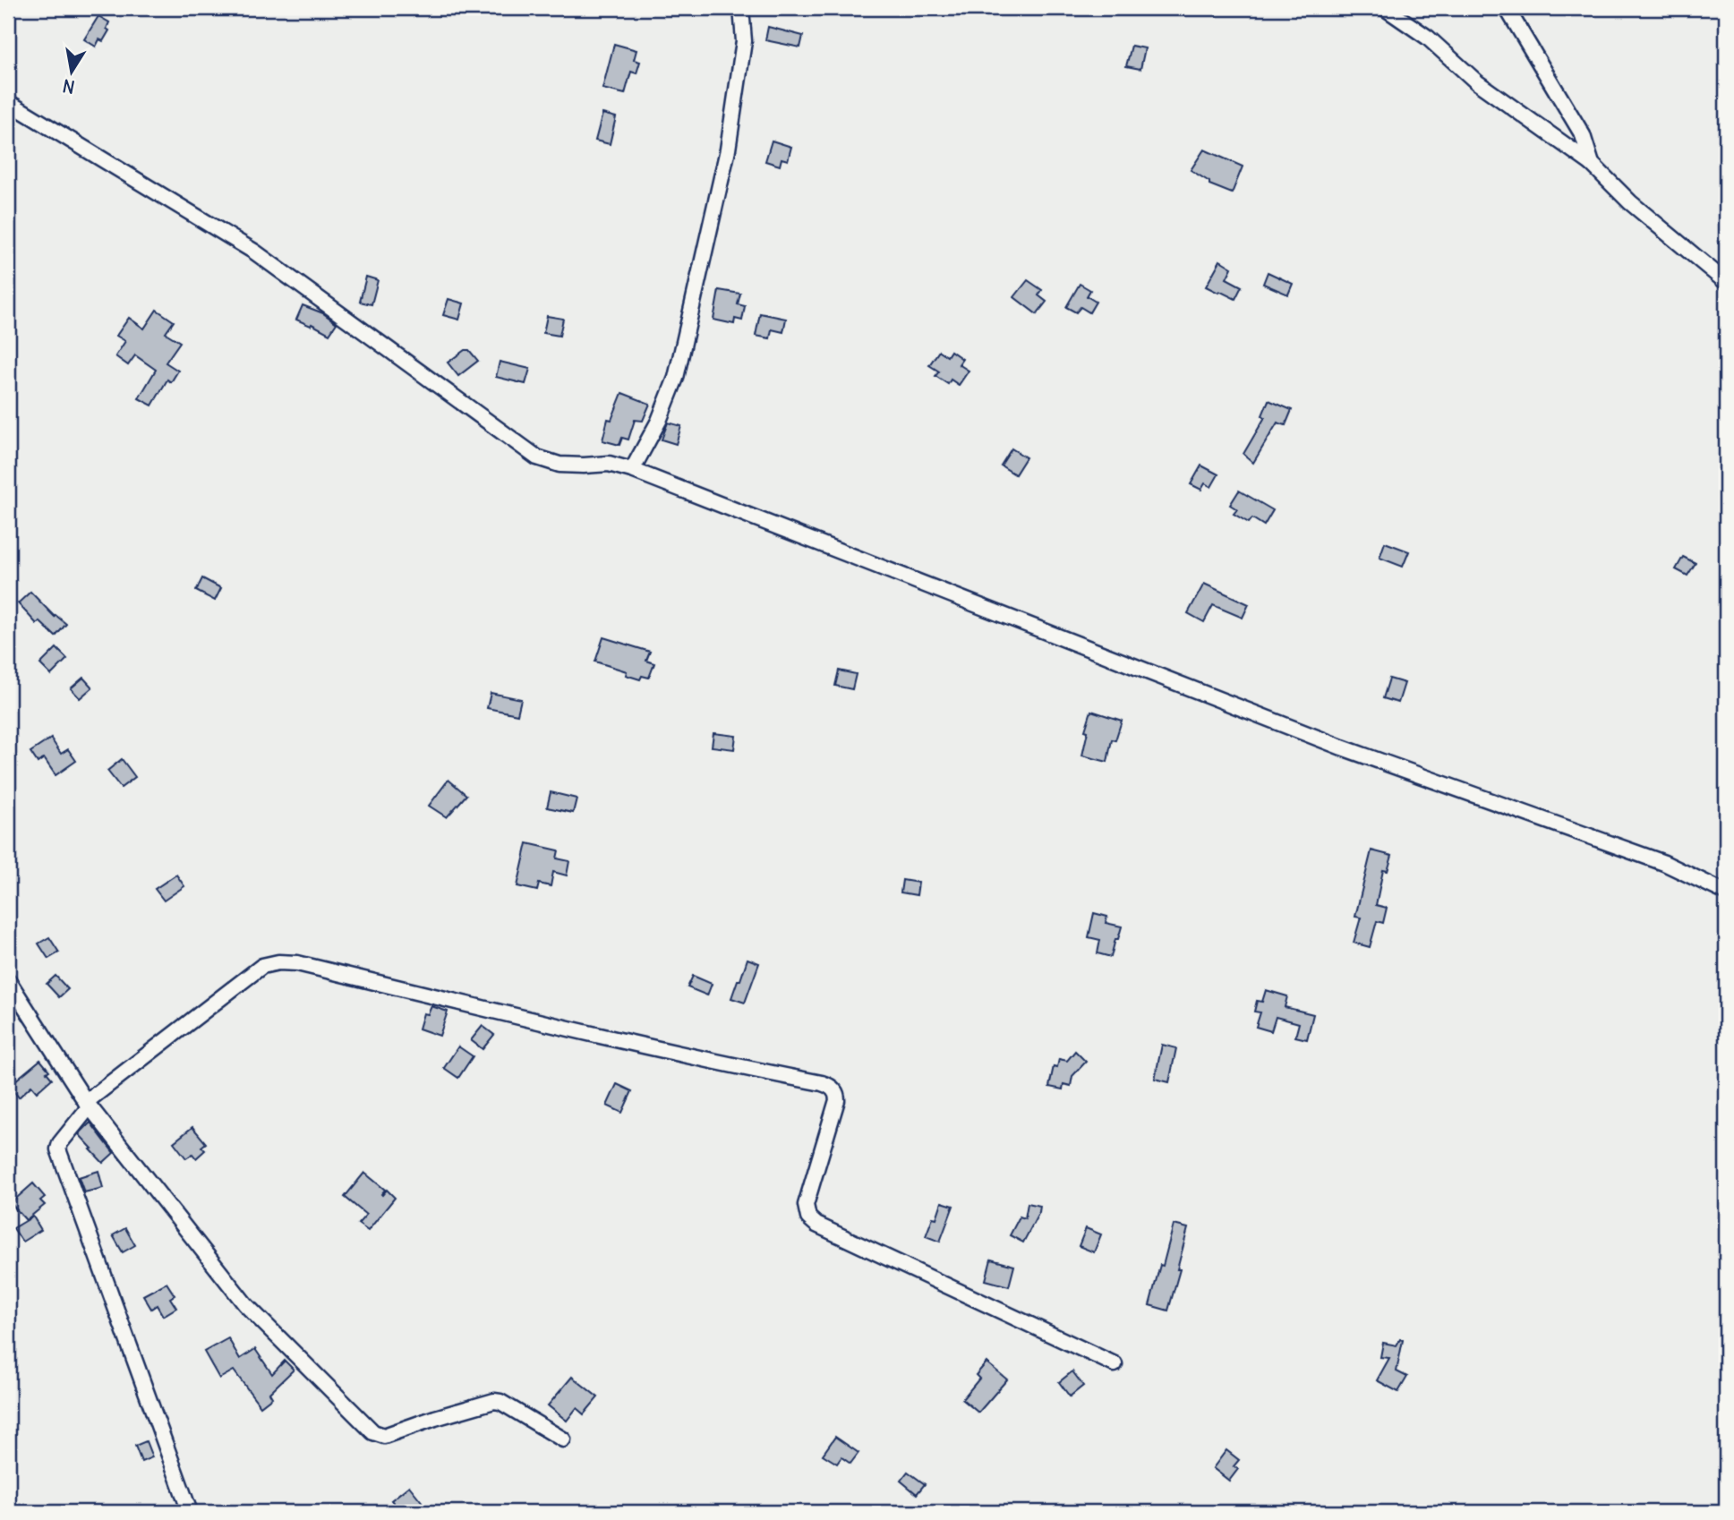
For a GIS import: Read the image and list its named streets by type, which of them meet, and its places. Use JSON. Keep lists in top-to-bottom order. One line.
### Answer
{"north":"bottom"}
